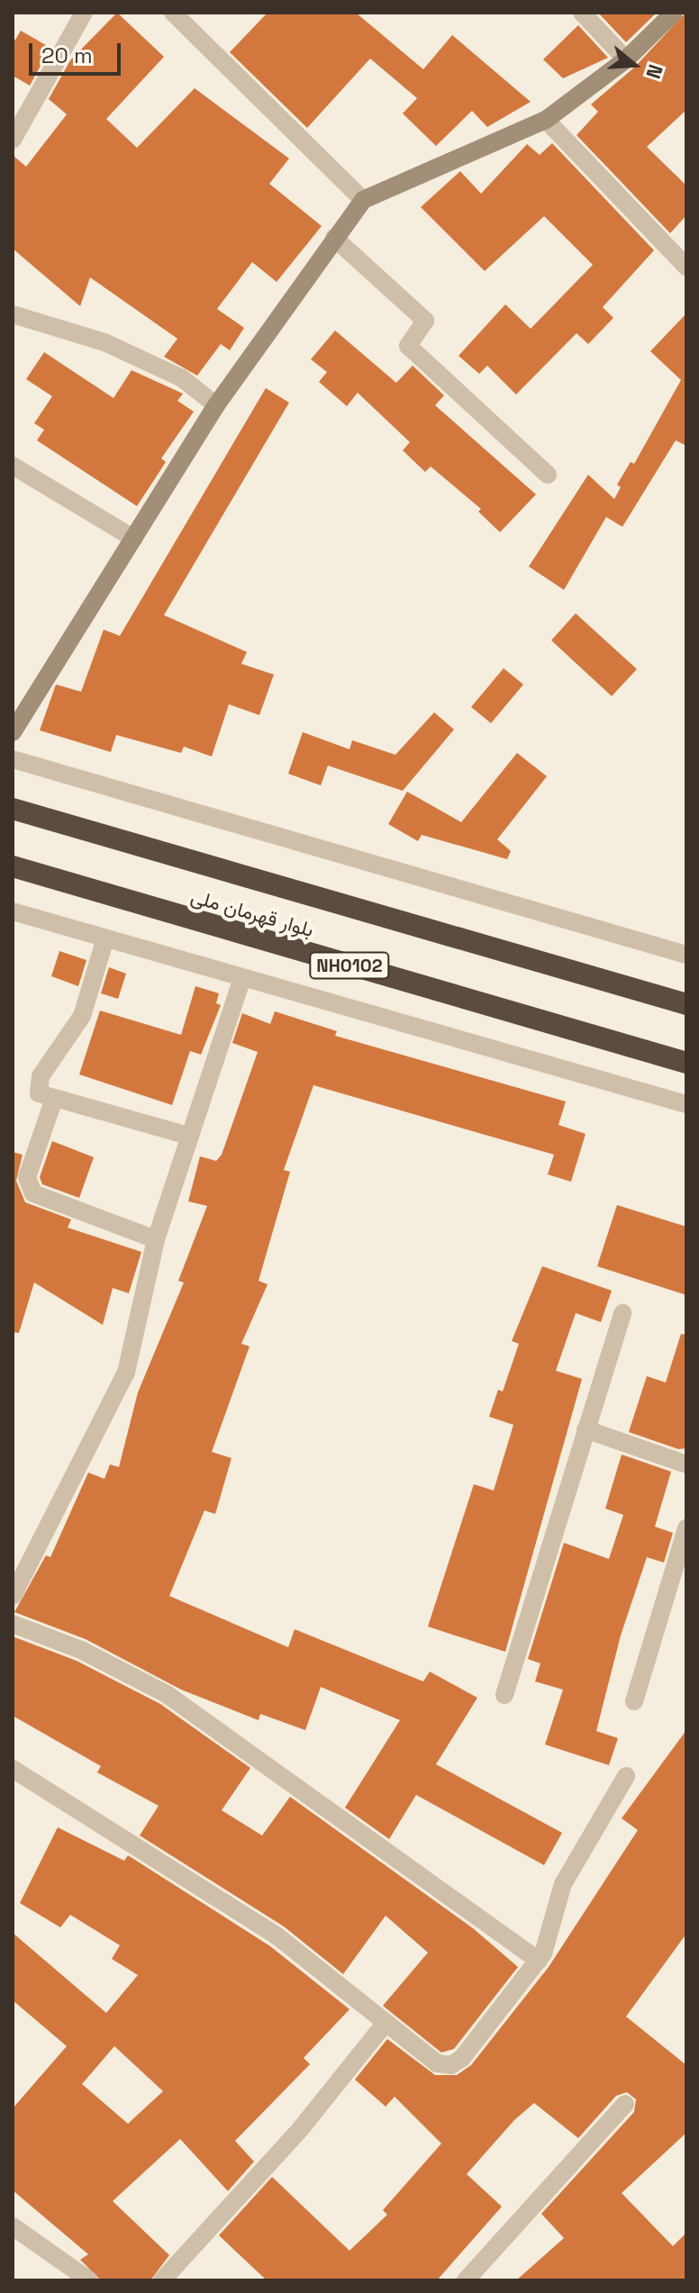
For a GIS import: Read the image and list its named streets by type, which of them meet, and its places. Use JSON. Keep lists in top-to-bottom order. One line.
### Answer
{"streets":{"highway":["بلوار قهرمان ملی","NH0102"]},"scale_bar":"20 m","north":"right"}
